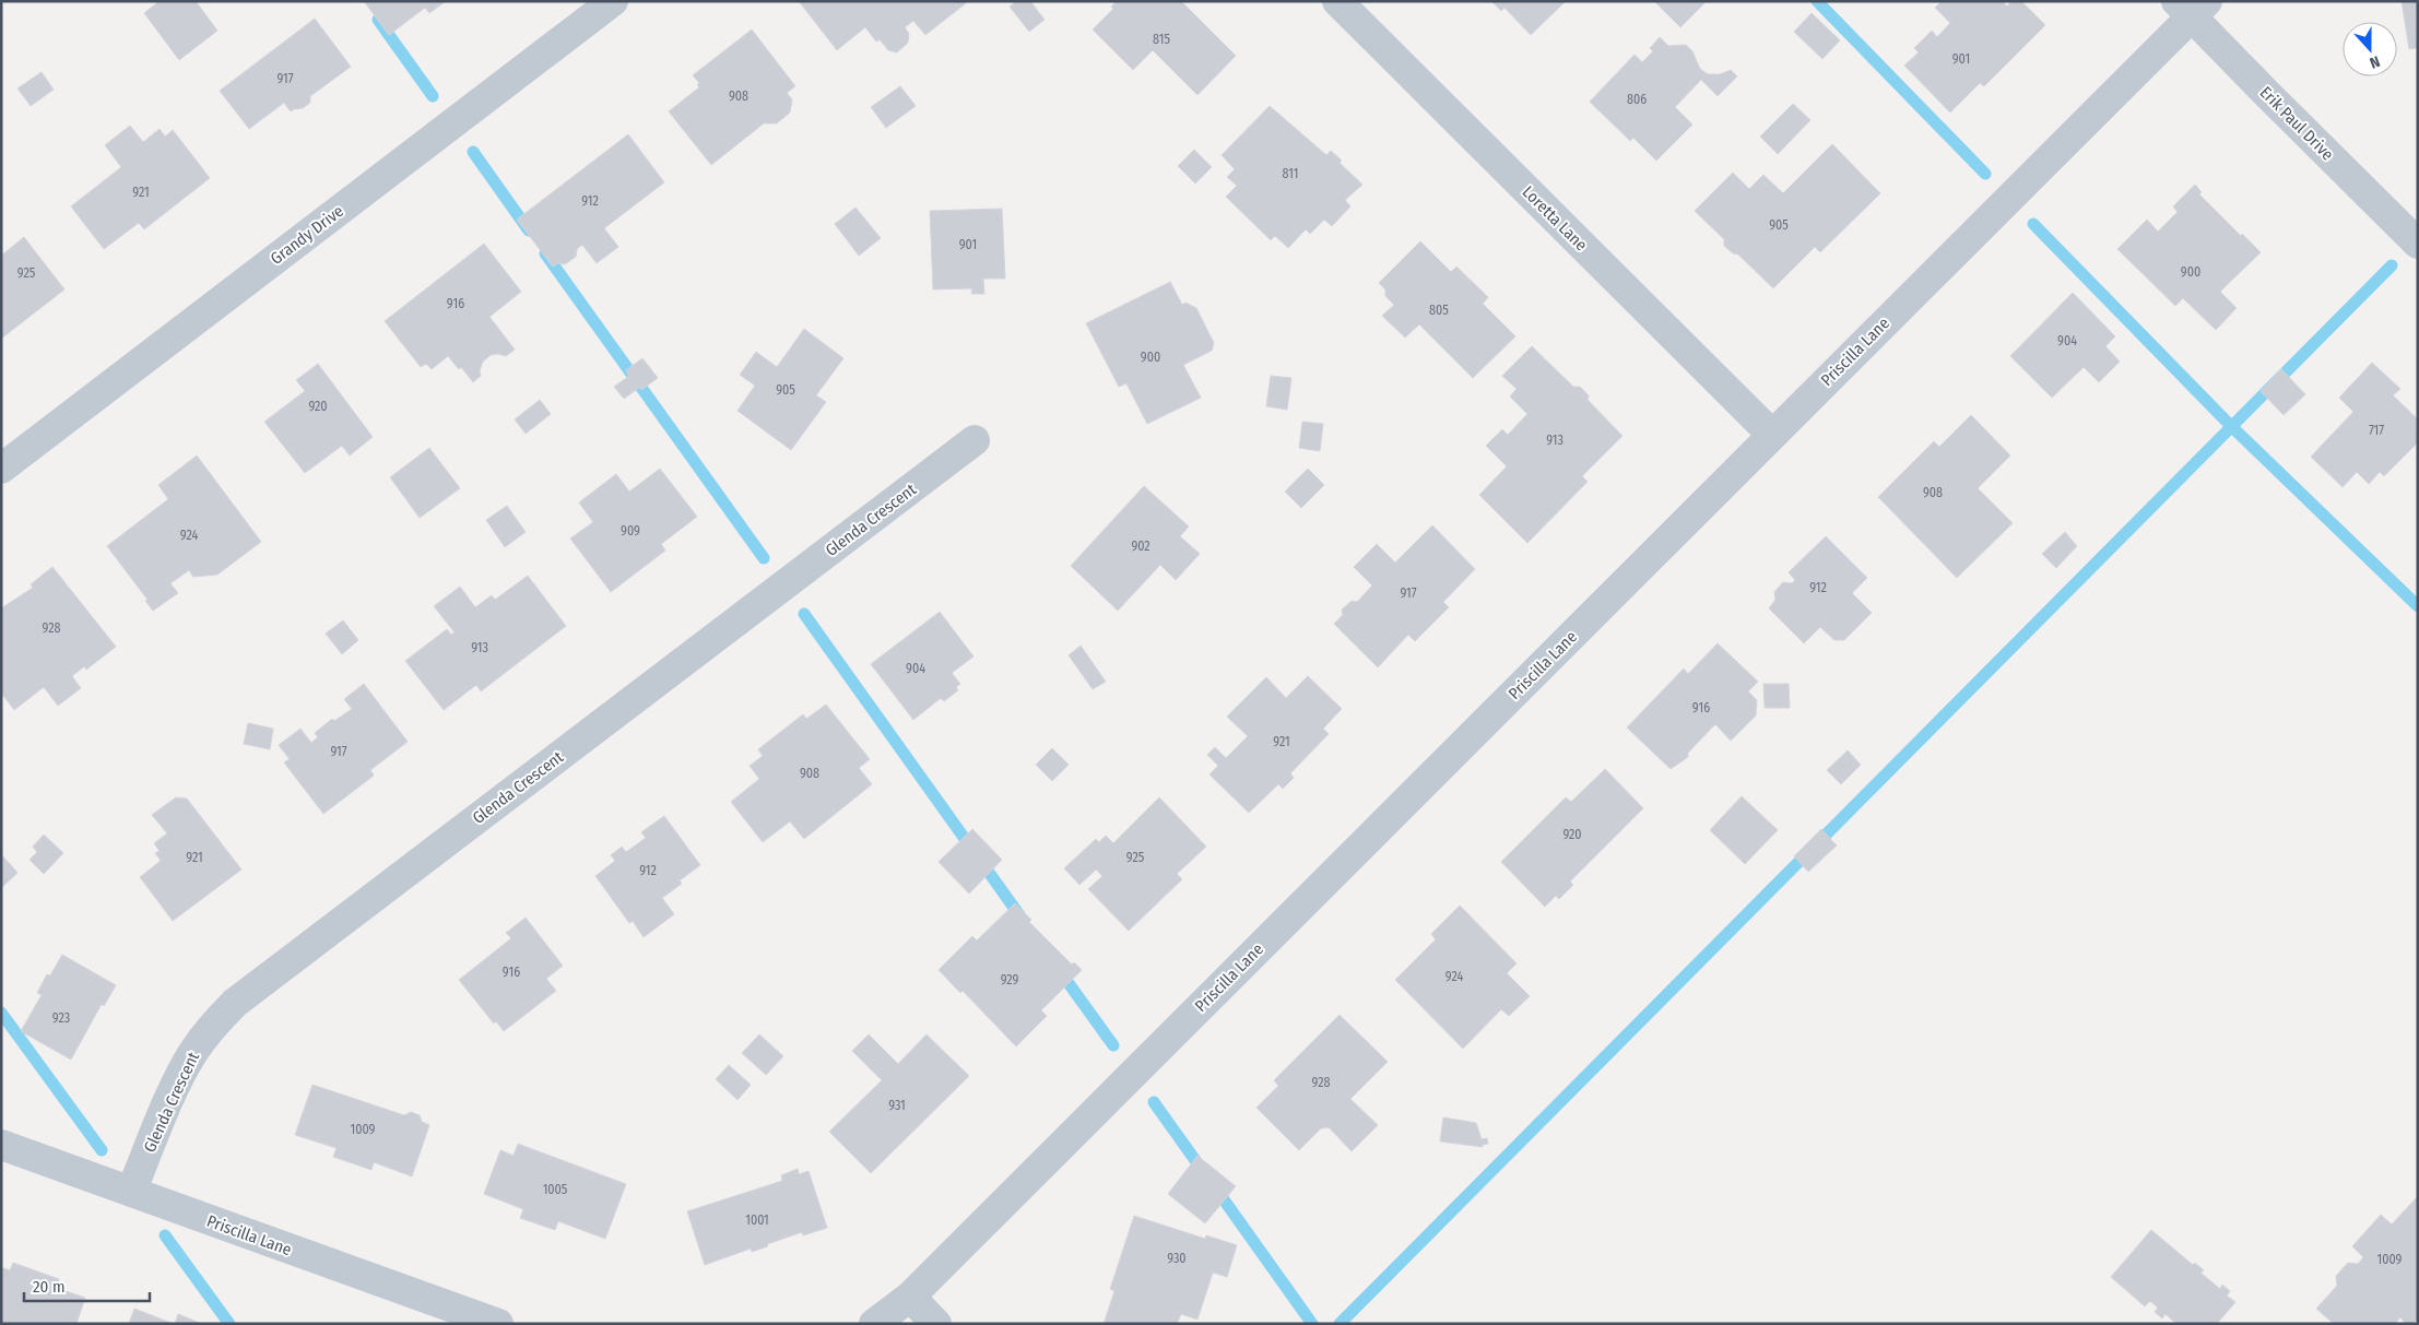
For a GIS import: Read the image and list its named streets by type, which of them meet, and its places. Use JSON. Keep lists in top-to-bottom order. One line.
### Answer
{"streets":{"street":["Erik Paul Drive","Loretta Lane","Grandy Drive","Priscilla Lane","Glenda Crescent"]},"crossings":[["Erik Paul Drive","Priscilla Lane"],["Loretta Lane","Priscilla Lane"],["Priscilla Lane","Glenda Crescent"]],"house_numbers":["815","901","917","908","806","811","921","912","905","901","900","925","916","805","904","900","905","920","717","913","908","909","924","902","912","917","928","913","904","916","921","917","908","920","921","925","912","916","924","929","923","928","931","1009","1005","1001","930","1009"],"scale_bar":"20 m","north":"bottom"}
